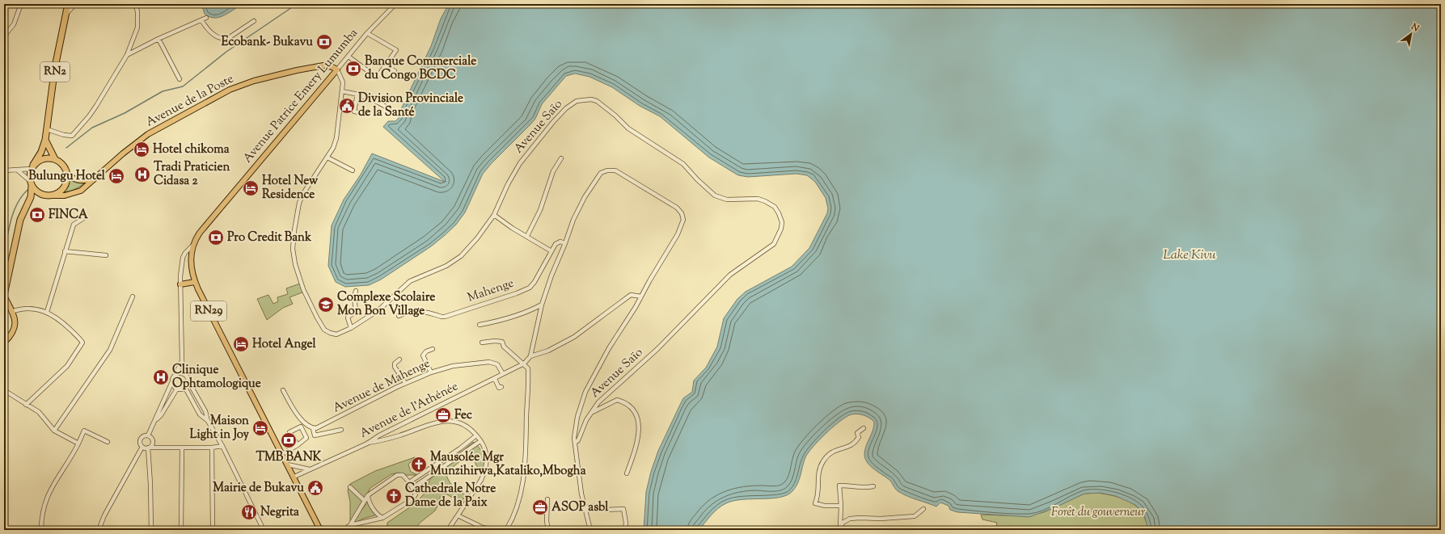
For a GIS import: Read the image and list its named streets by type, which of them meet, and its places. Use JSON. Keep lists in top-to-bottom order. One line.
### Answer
{"streets":{"highway":["RN2"],"main road":["Avenue Patrice Emery Lumumba","Avenue de la Poste","RN29"],"street":["Avenue Saïo","Mahenge","Avenue de Mahenge","Avenue de l'Athénée"]},"crossings":[["RN2","Avenue de la Poste"],["Avenue Patrice Emery Lumumba","Avenue de la Poste"],["Avenue Patrice Emery Lumumba","Avenue Saïo"],["Avenue Patrice Emery Lumumba","RN29"],["Avenue de la Poste","Avenue Saïo"],["RN29","Avenue de l'Athénée"],["Avenue de Mahenge","Avenue de l'Athénée"]],"water":["Lake Kivu"],"parks":["Forêt du gouverneur"],"places":{"bank":["Ecobank- Bukavu","Banque Commerciale du Congo BCDC","FINCA","Pro Credit Bank","TMB BANK"],"public building":["Division Provinciale de la Santé","Mairie de Bukavu"],"hotel":["Hotel chikoma","Bulungu Hotel","Hotel New Residence","Hotel Angel","Maison Light in Joy"],"hospital":["Tradi Praticien Cidasa 2","Clinique Ophtamologique"],"school or university":["Complexe Scolaire Mon Bon Village"],"office":["Fec","ASOP asbl"],"church":["Mausolée Mgr Munzihirwa,Kataliko,Mbogha","Cathedrale Notre Dame de la Paix"],"restaurant":["Negrita"]},"north":"top right"}
